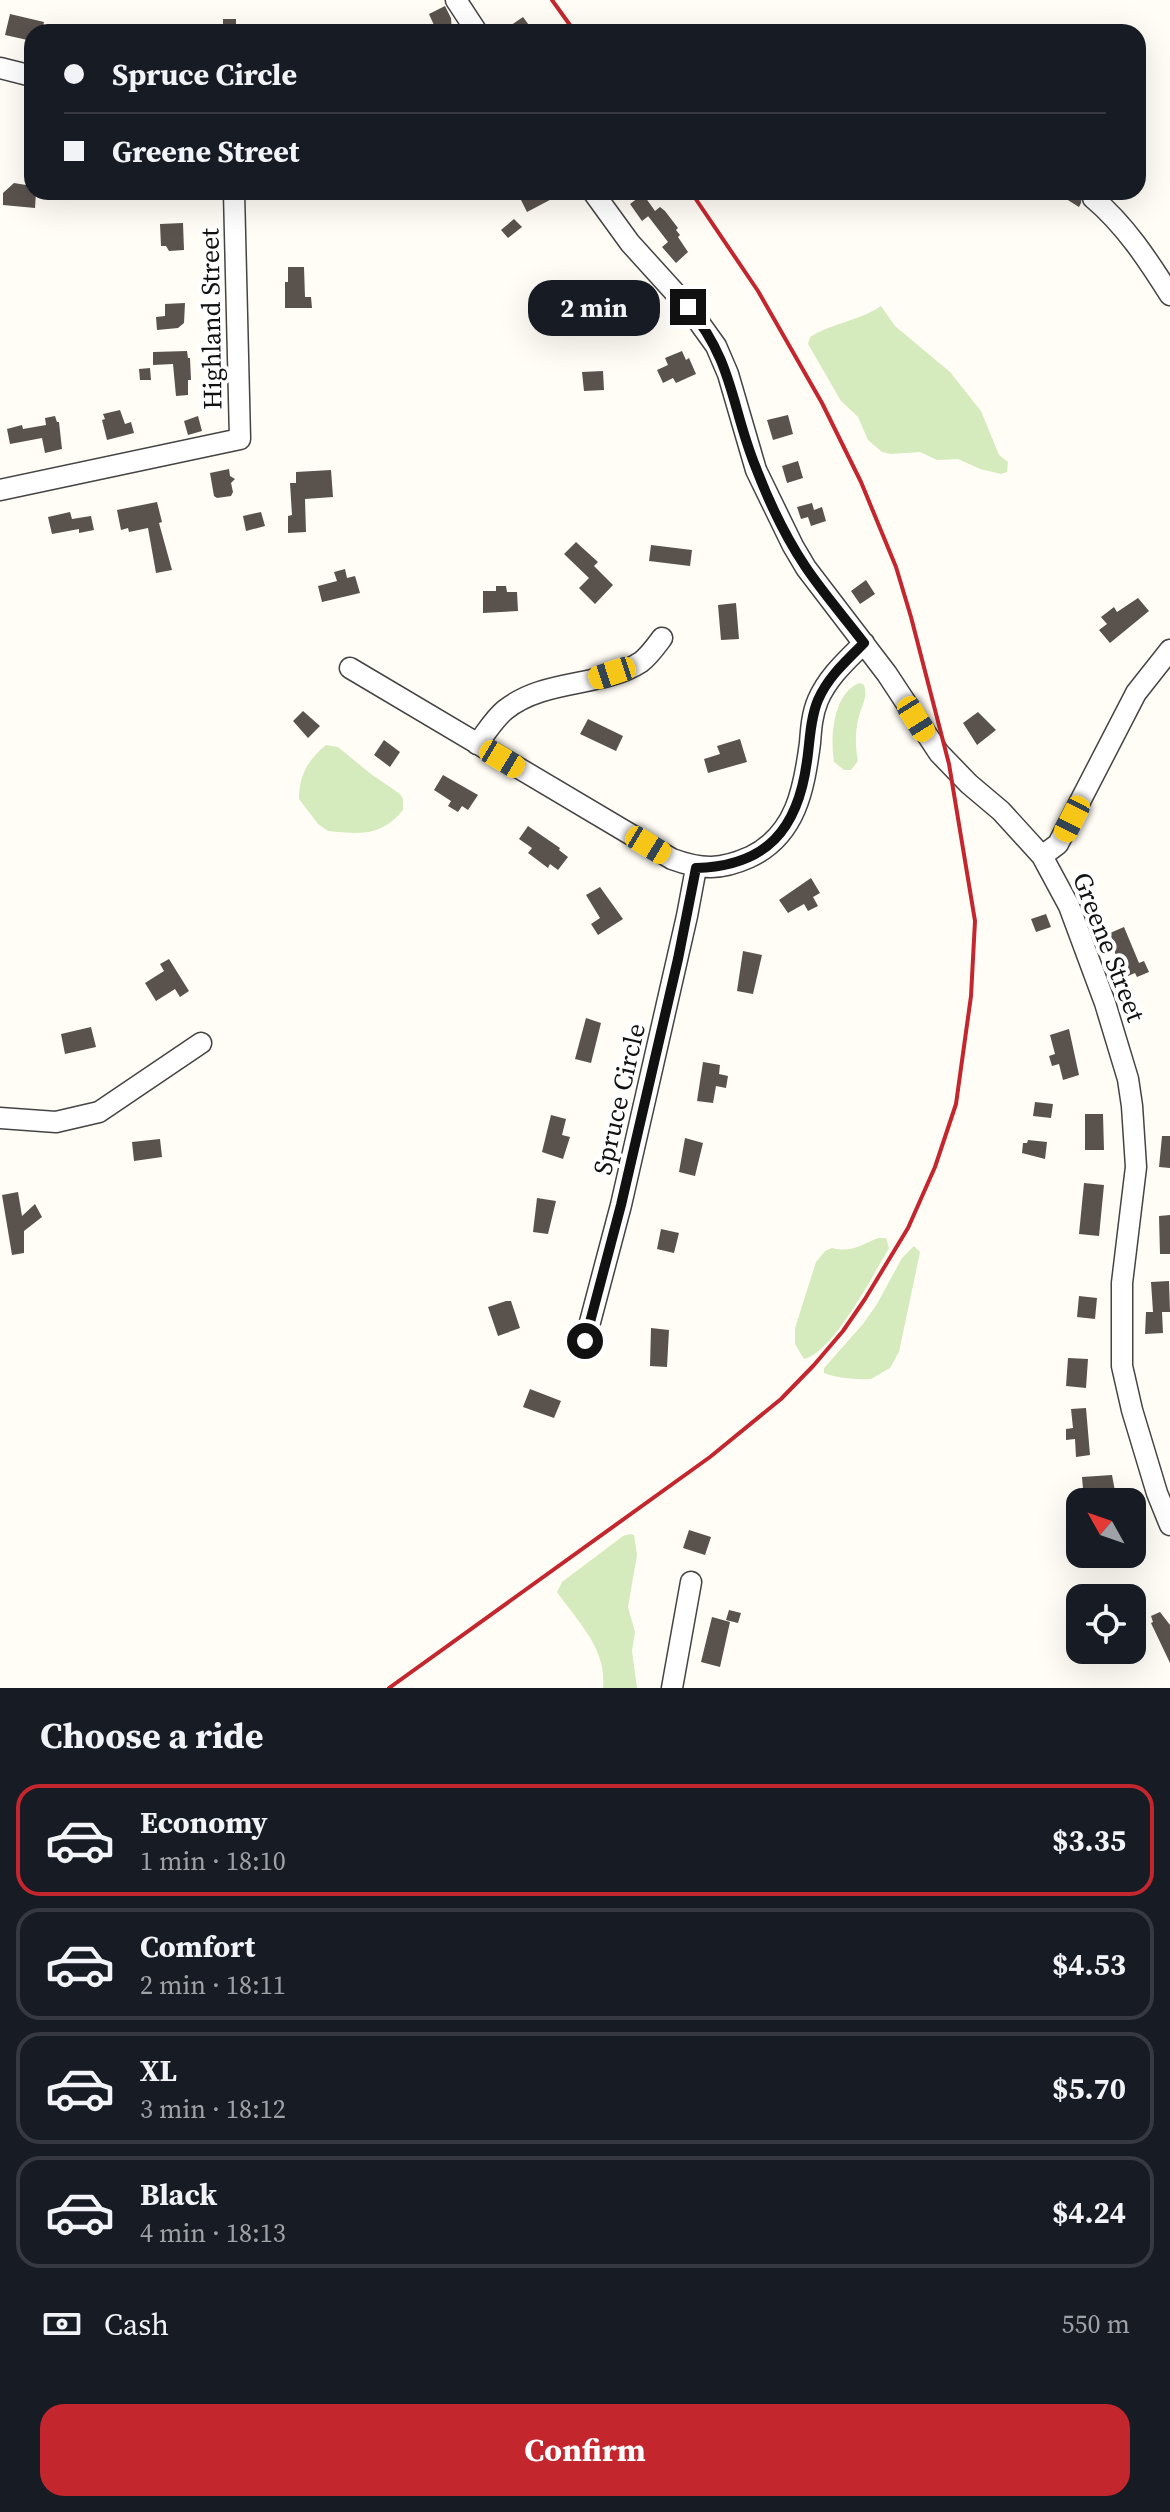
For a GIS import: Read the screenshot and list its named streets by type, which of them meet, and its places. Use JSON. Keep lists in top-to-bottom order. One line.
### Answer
{"streets":{"street":["Highland Street","Greene Street","Spruce Circle"]},"north":"top left","page":{"banner":["Spruce Circle","Greene Street"],"bubble":"2 min","heading":"Choose a ride","list":[{"name":"Economy","note":"1 min · 18:10","value":"$3.35"},{"name":"Comfort","note":"2 min · 18:11","value":"$4.53"},{"name":"XL","note":"3 min · 18:12","value":"$5.70"},{"name":"Black","note":"4 min · 18:13","value":"$4.24"}],"pay":["Cash","550 m"],"buttons":"Confirm"}}
